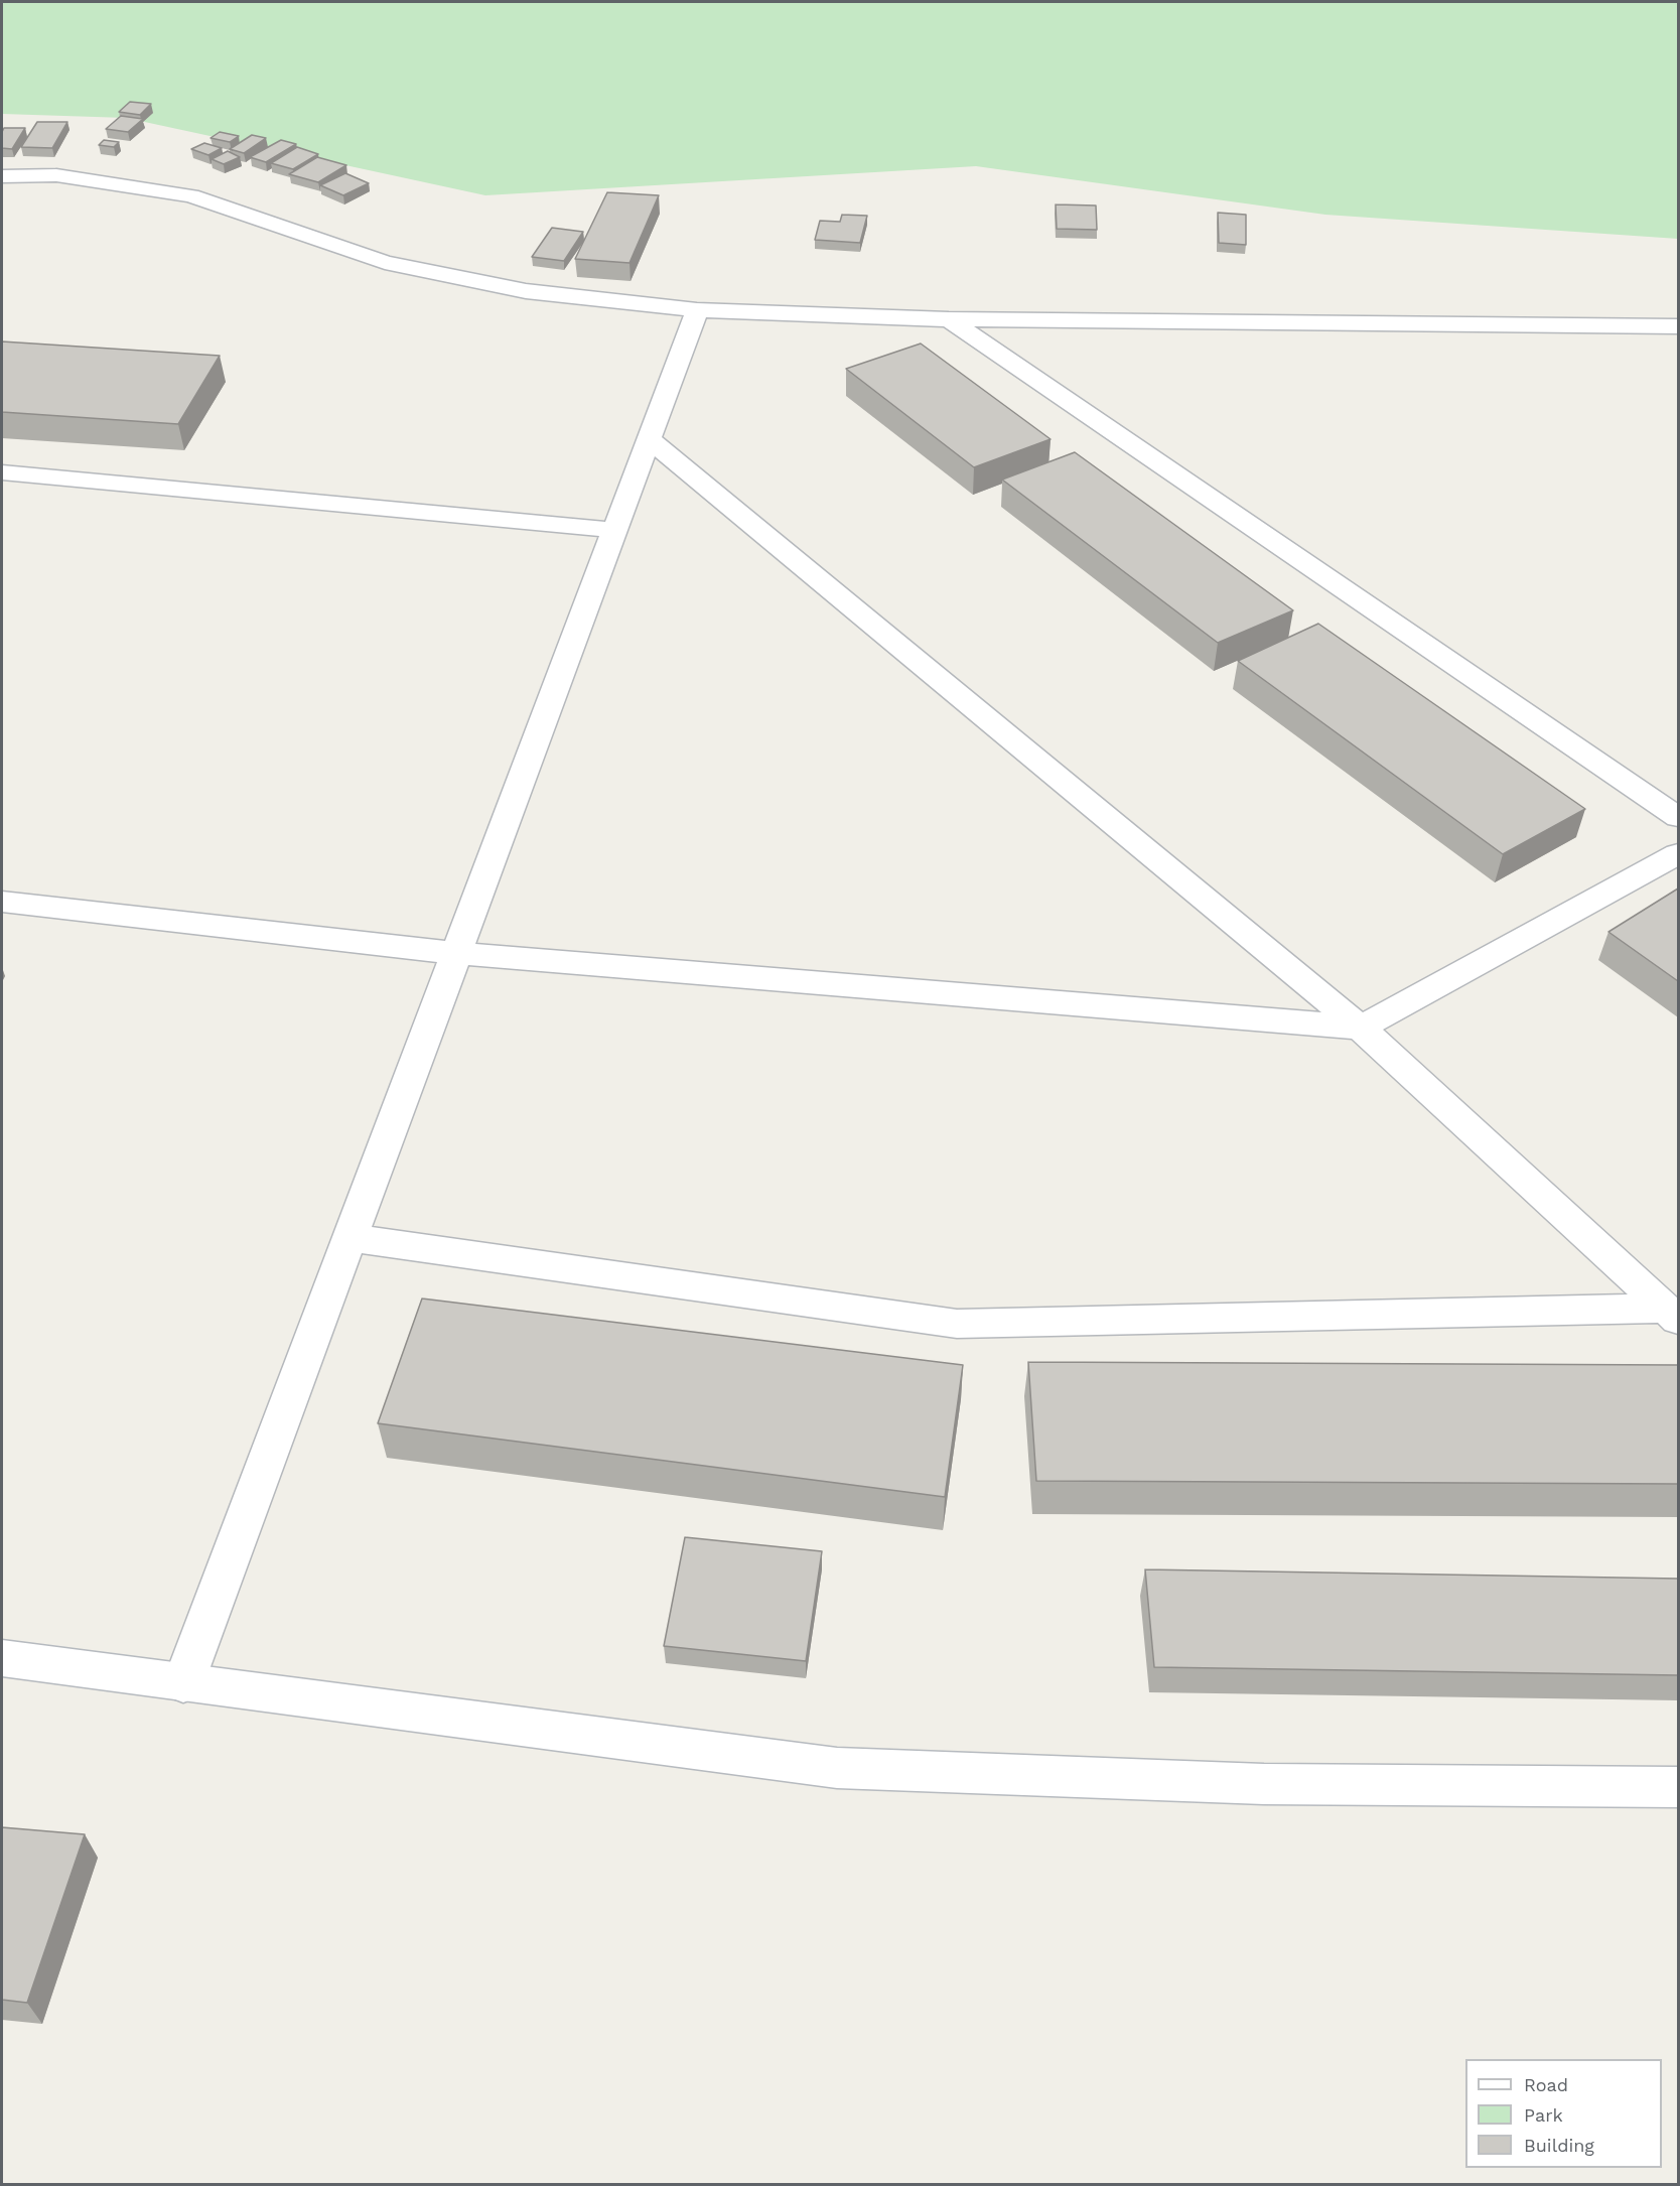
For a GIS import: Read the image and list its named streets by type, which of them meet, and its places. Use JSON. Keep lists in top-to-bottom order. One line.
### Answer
{"legend":["Road","Park","Building"]}
